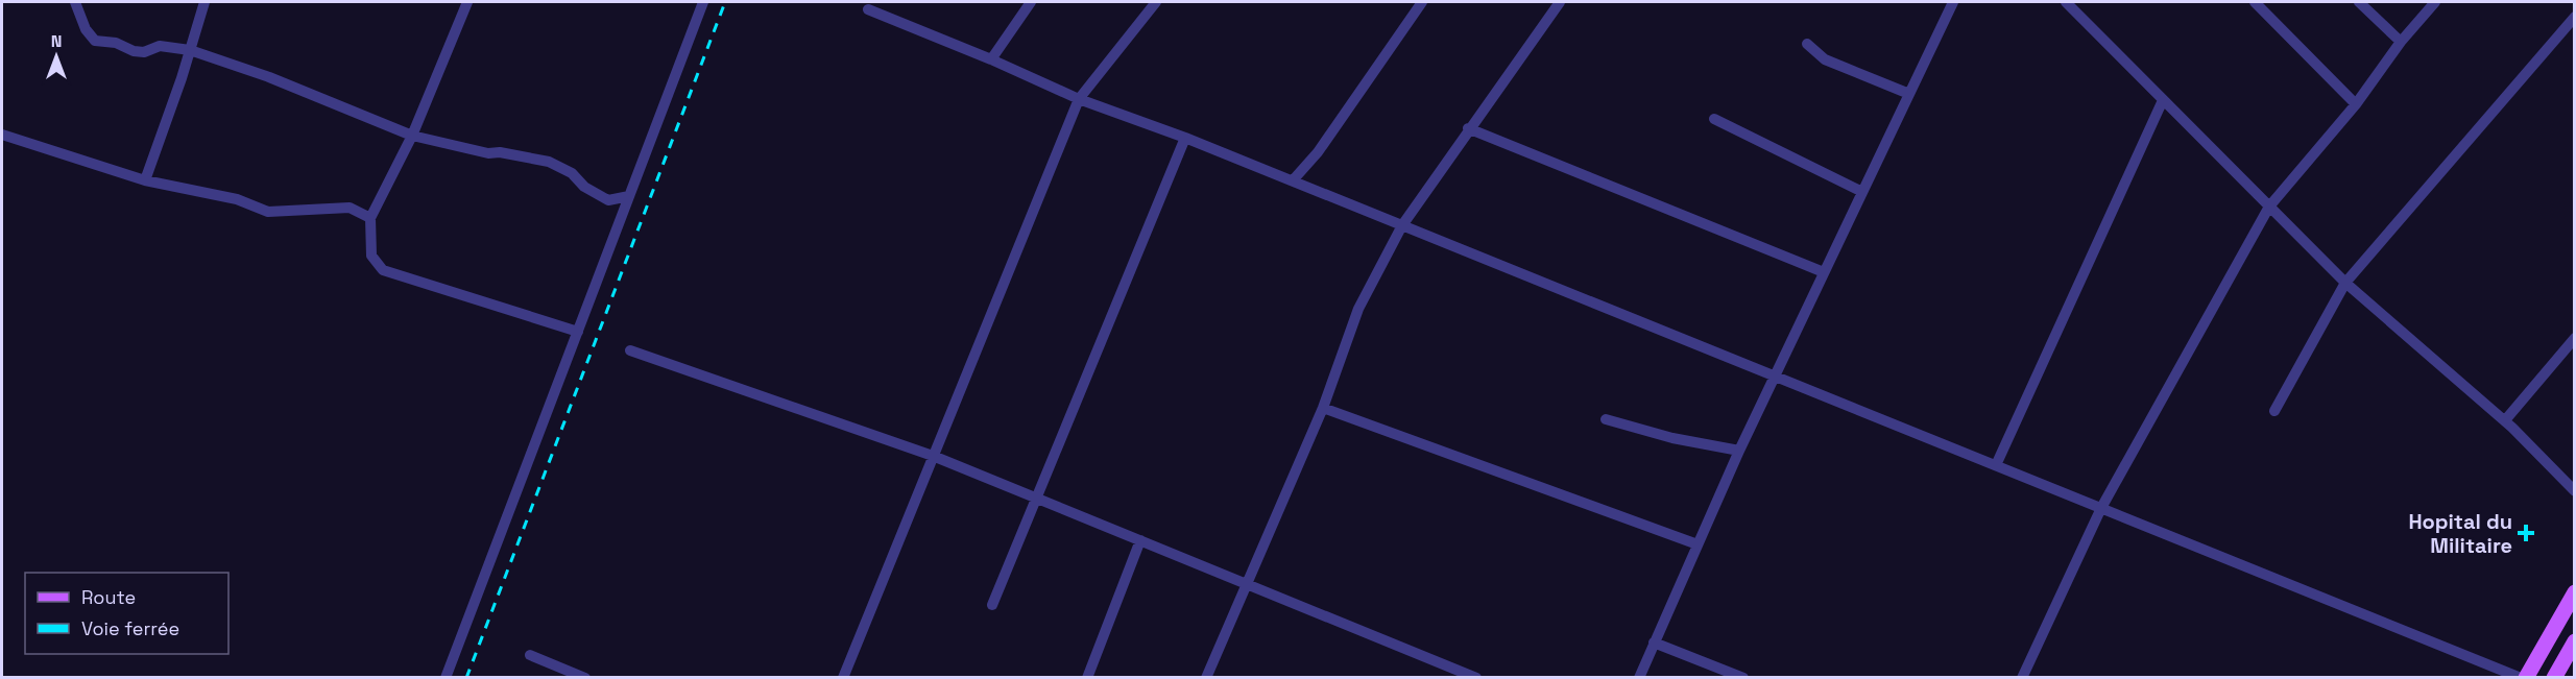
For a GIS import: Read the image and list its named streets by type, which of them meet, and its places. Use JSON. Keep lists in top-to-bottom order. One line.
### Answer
{"places":{"health":["Hopital du Militaire"]},"legend":["Route","Voie ferrée"],"north":"top"}
